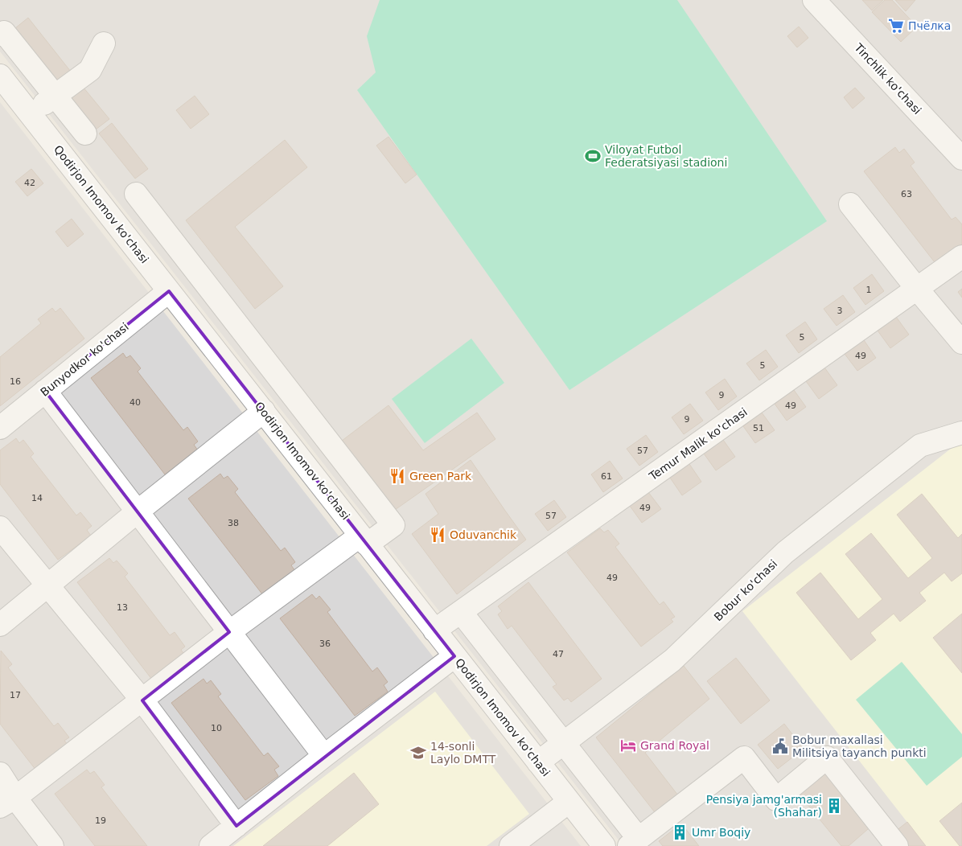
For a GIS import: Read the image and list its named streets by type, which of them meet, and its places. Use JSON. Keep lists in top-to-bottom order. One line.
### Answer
{"streets":{"street":["Tinchlik ko'chasi","Qodirjon Imomov ko'chasi","Bunyodkor ko'chasi","Temur Malik ko'chasi","Bobur ko'chasi"]},"crossings":[["Qodirjon Imomov ko'chasi","Bunyodkor ko'chasi"],["Qodirjon Imomov ko'chasi","Temur Malik ko'chasi"],["Qodirjon Imomov ko'chasi","Bobur ko'chasi"]],"places":{"supermarket":["Пчёлка"],"sports":["Viloyat Futbol Federatsiyasi stadioni"],"restaurant":["Green Park","Oduvanchik"],"hotel":["Grand Royal"],"public building":["Bobur maxallasi Militsiya tayanch punkti"],"school or university":["14-sonli Laylo DMTT"],"building":["Pensiya jamg'armasi (Shahar)","Umr Boqiy"]},"house_numbers":["42","63","1","3","5","49","5","16","9","40","49","9","51","57","61","14","49","57","38","49","13","36","47","17","10","19"]}
